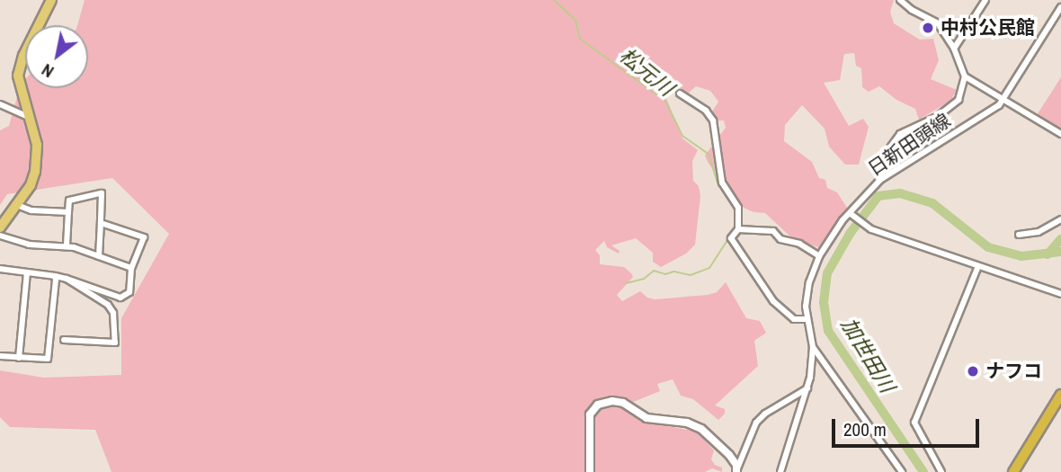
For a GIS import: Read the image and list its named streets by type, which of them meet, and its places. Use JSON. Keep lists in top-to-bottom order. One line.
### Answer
{"streets":{"street":["日新田頭線"]},"water":["松元川","加世田川"],"places":["中村公民館","ナフコ"],"scale_bar":"200 m","north":"bottom left"}
